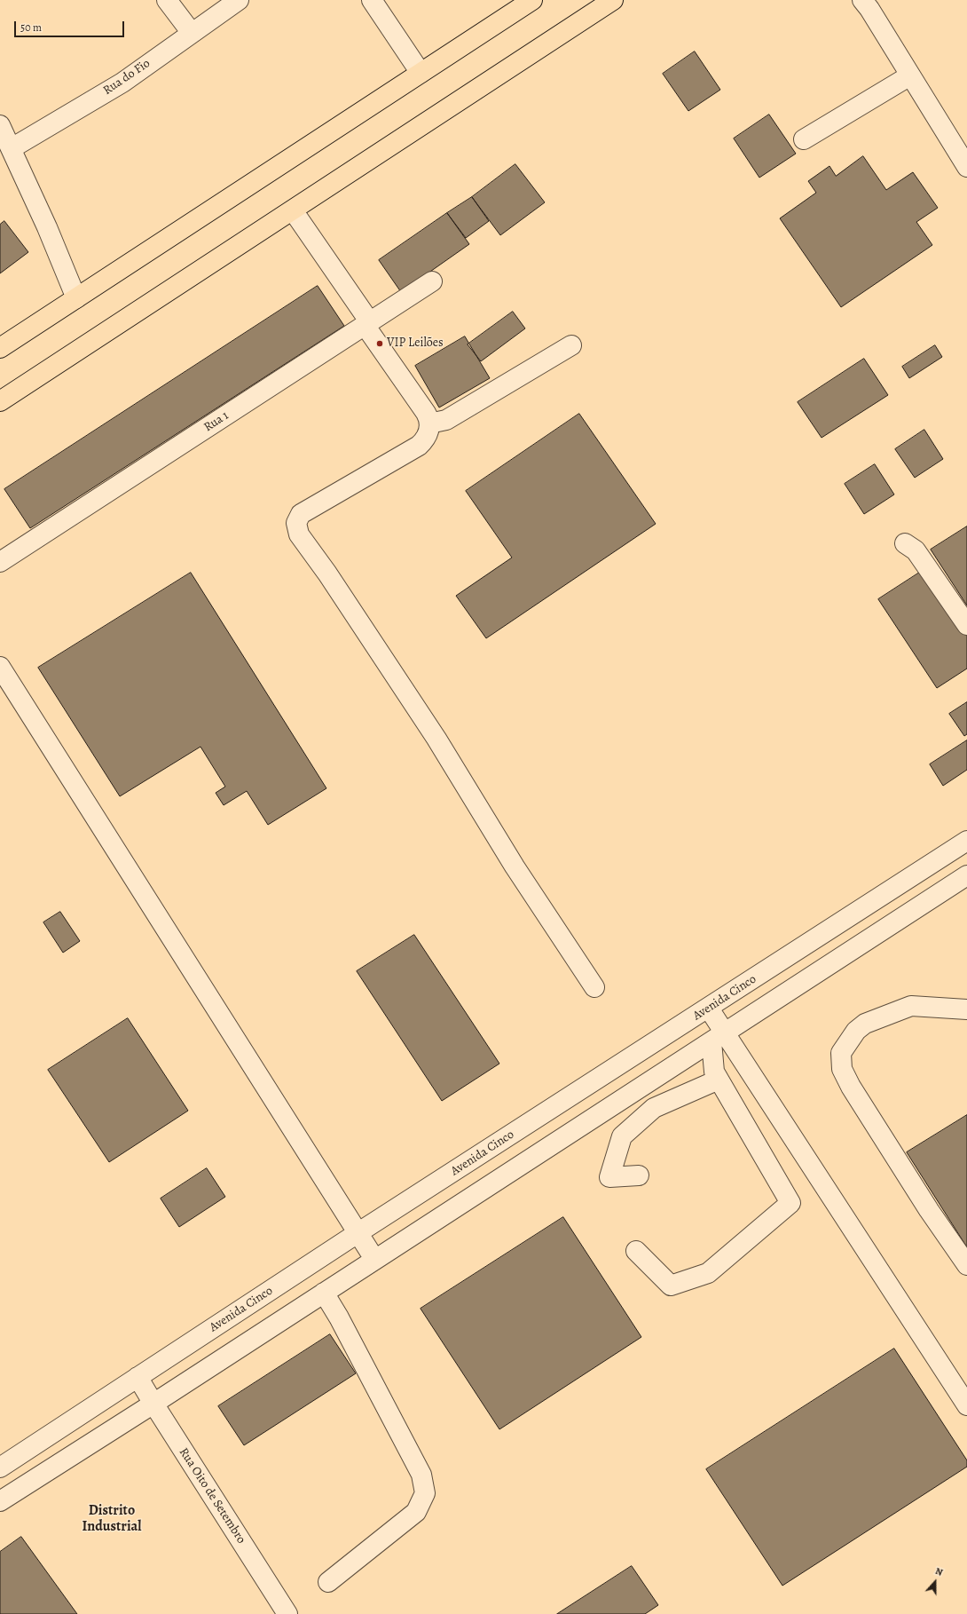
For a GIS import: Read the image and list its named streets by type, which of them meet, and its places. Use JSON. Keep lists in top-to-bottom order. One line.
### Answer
{"streets":{"street":["Rua do Fio","Rua 1","Avenida Cinco","Rua Oito de Setembro"]},"crossings":[["Avenida Cinco","Rua Oito de Setembro"]],"districts":["Distrito Industrial"],"places":["VIP Leilões"],"scale_bar":"50 m","north":"top"}
